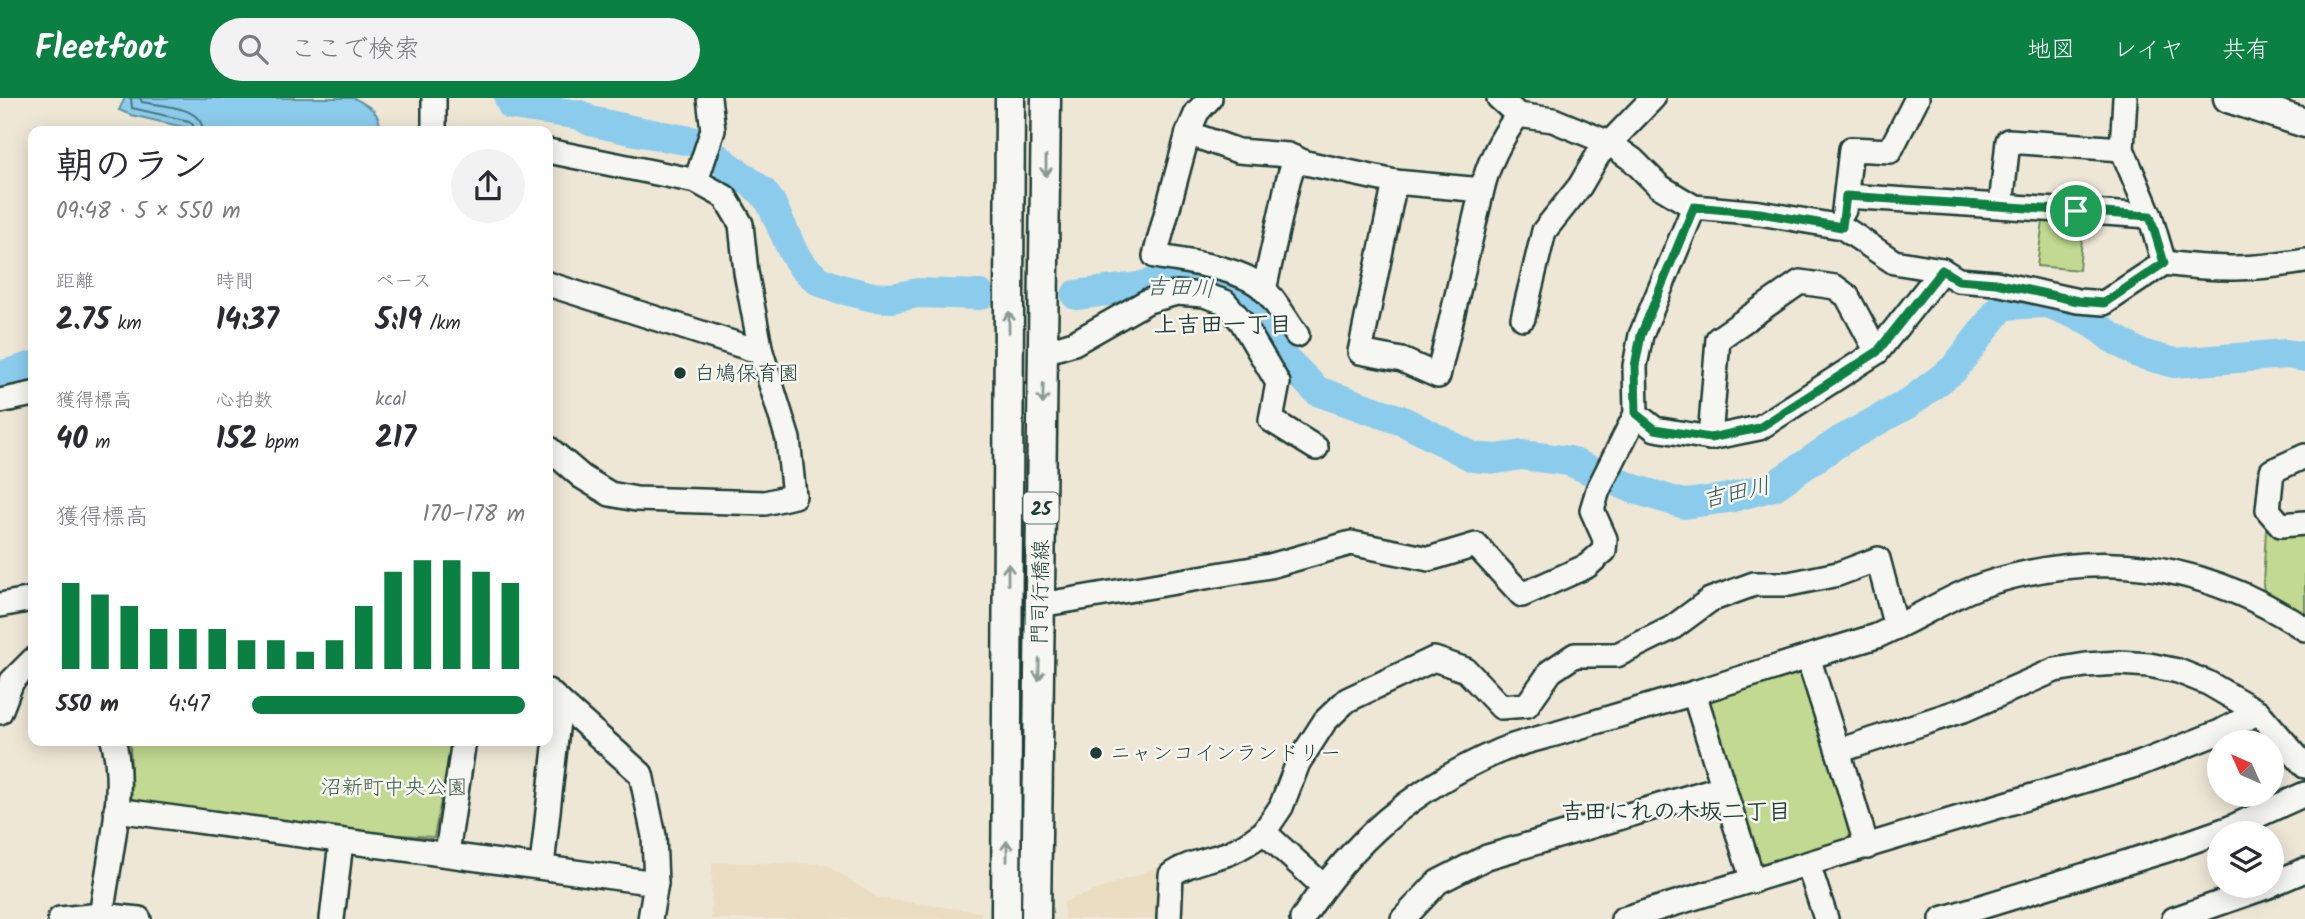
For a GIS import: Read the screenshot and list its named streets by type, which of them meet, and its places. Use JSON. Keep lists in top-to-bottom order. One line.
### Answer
{"streets":{"main road":["25","門司行橋線"]},"districts":["上吉田一丁目","吉田にれの木坂二丁目"],"water":["吉田川"],"parks":["沼新町中央公園"],"places":["白鳩保育園","ニャンコインランドリー"],"north":"top left","page":{"header":"Fleetfoot","search":"ここで検索","nav":["地図","レイヤ","共有"],"heading":["朝のラン","09:48 · 5 × 550 m"],"stats":[["距離","2.75 km"],["時間","14:37"],["ペース","5:19 /km"],["獲得標高","40 m"],["心拍数","152 bpm"],["kcal","217"]],"chart":["獲得標高","170–178 m"],"list":[{"name":"550 m","note":"4:47"}]}}
